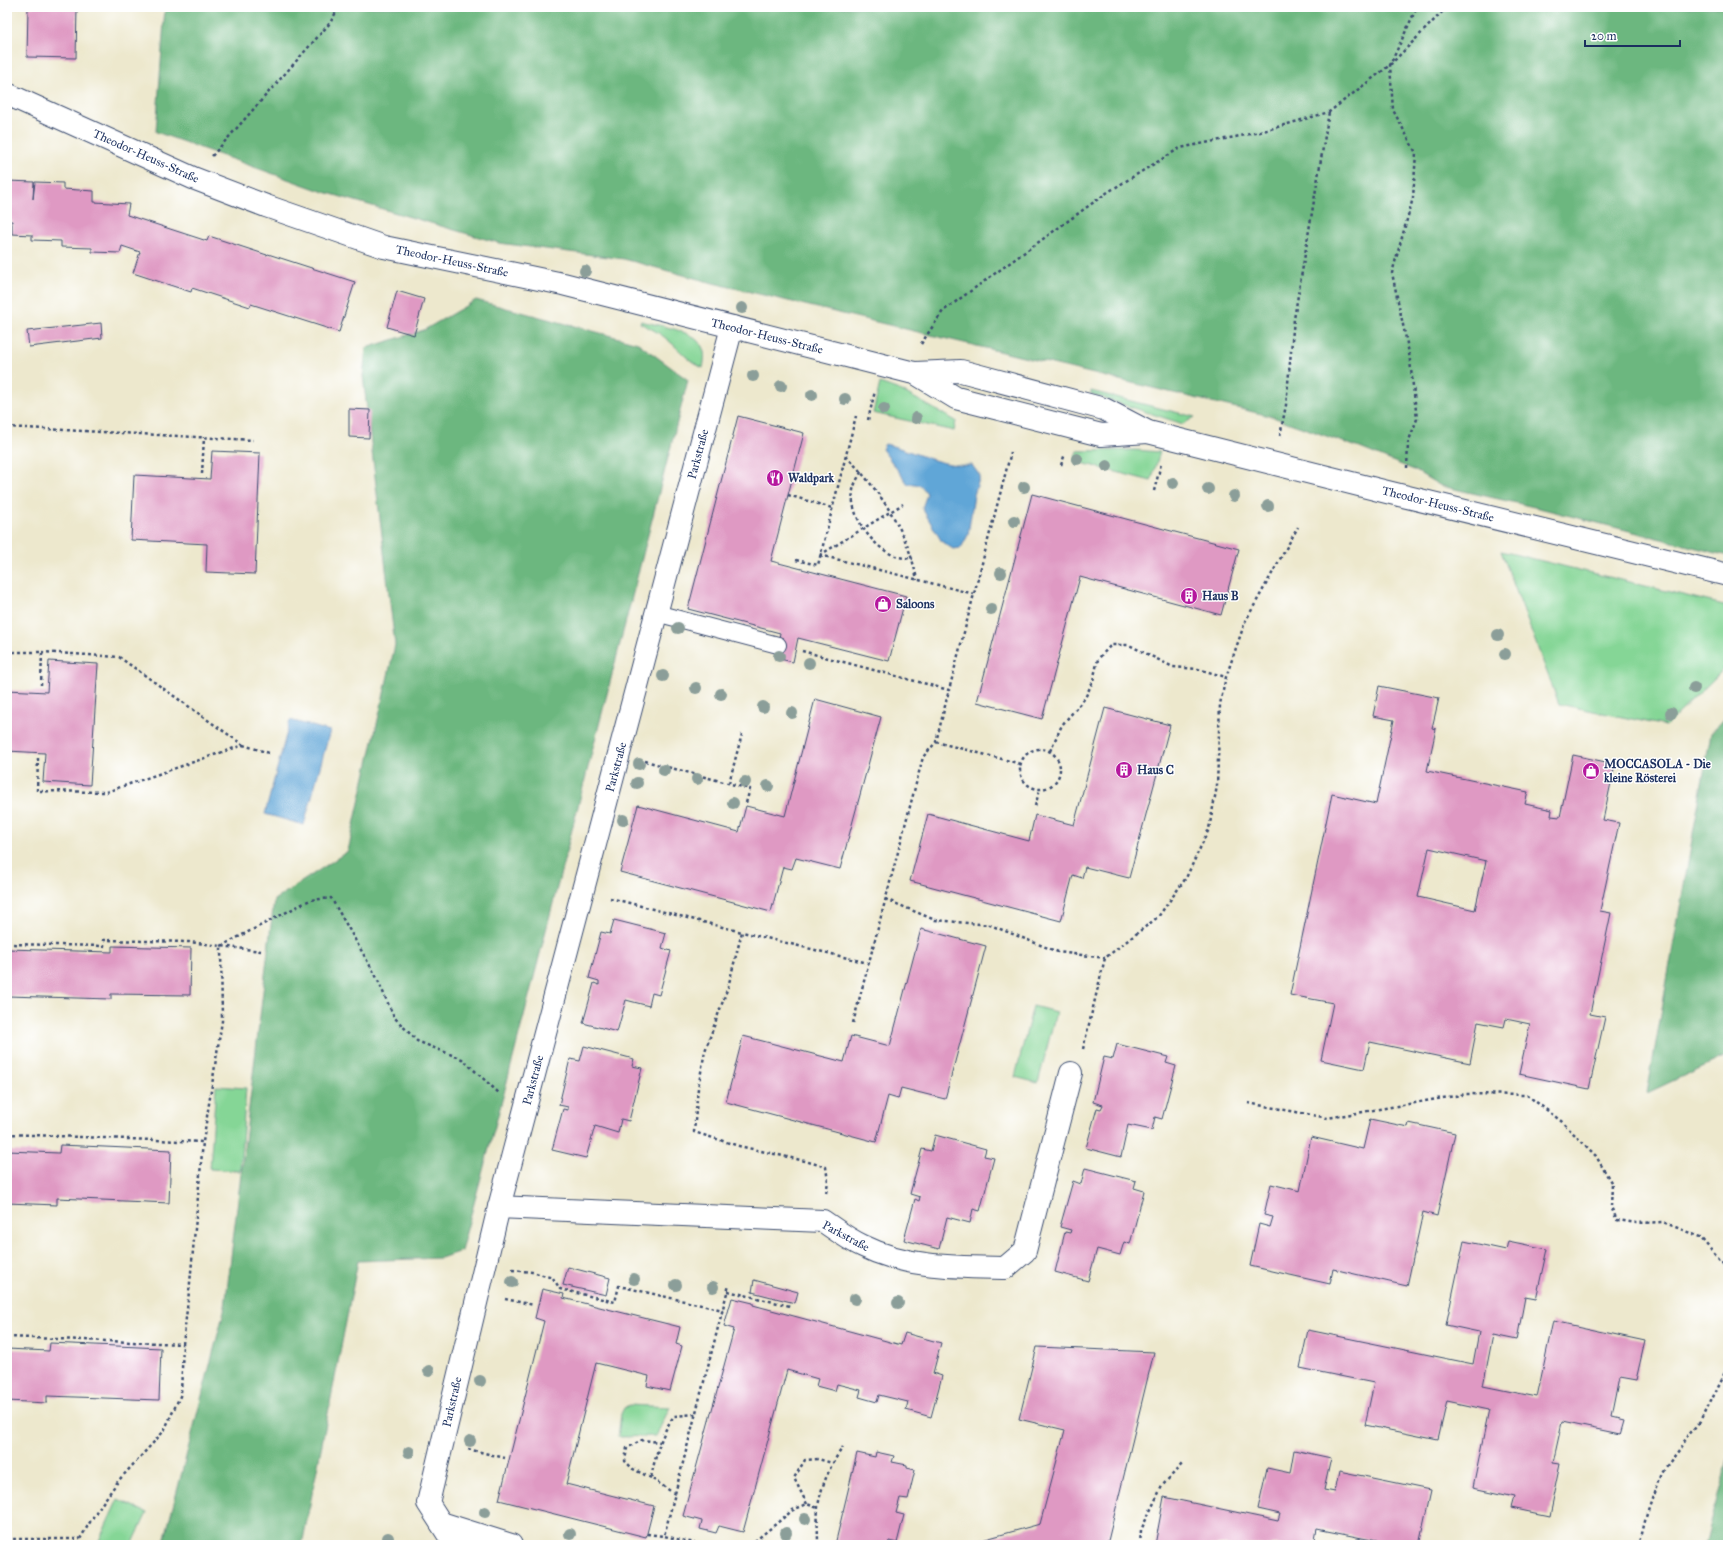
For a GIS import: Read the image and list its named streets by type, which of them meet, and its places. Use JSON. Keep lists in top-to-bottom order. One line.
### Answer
{"streets":{"street":["Theodor-Heuss-Straße","Parkstraße"]},"crossings":[["Theodor-Heuss-Straße","Parkstraße"]],"places":{"restaurant":["Waldpark"],"building":["Haus B","Haus C"],"shop":["Saloons","MOCCASOLA - Die kleine Rösterei"]},"scale_bar":"20 m"}
